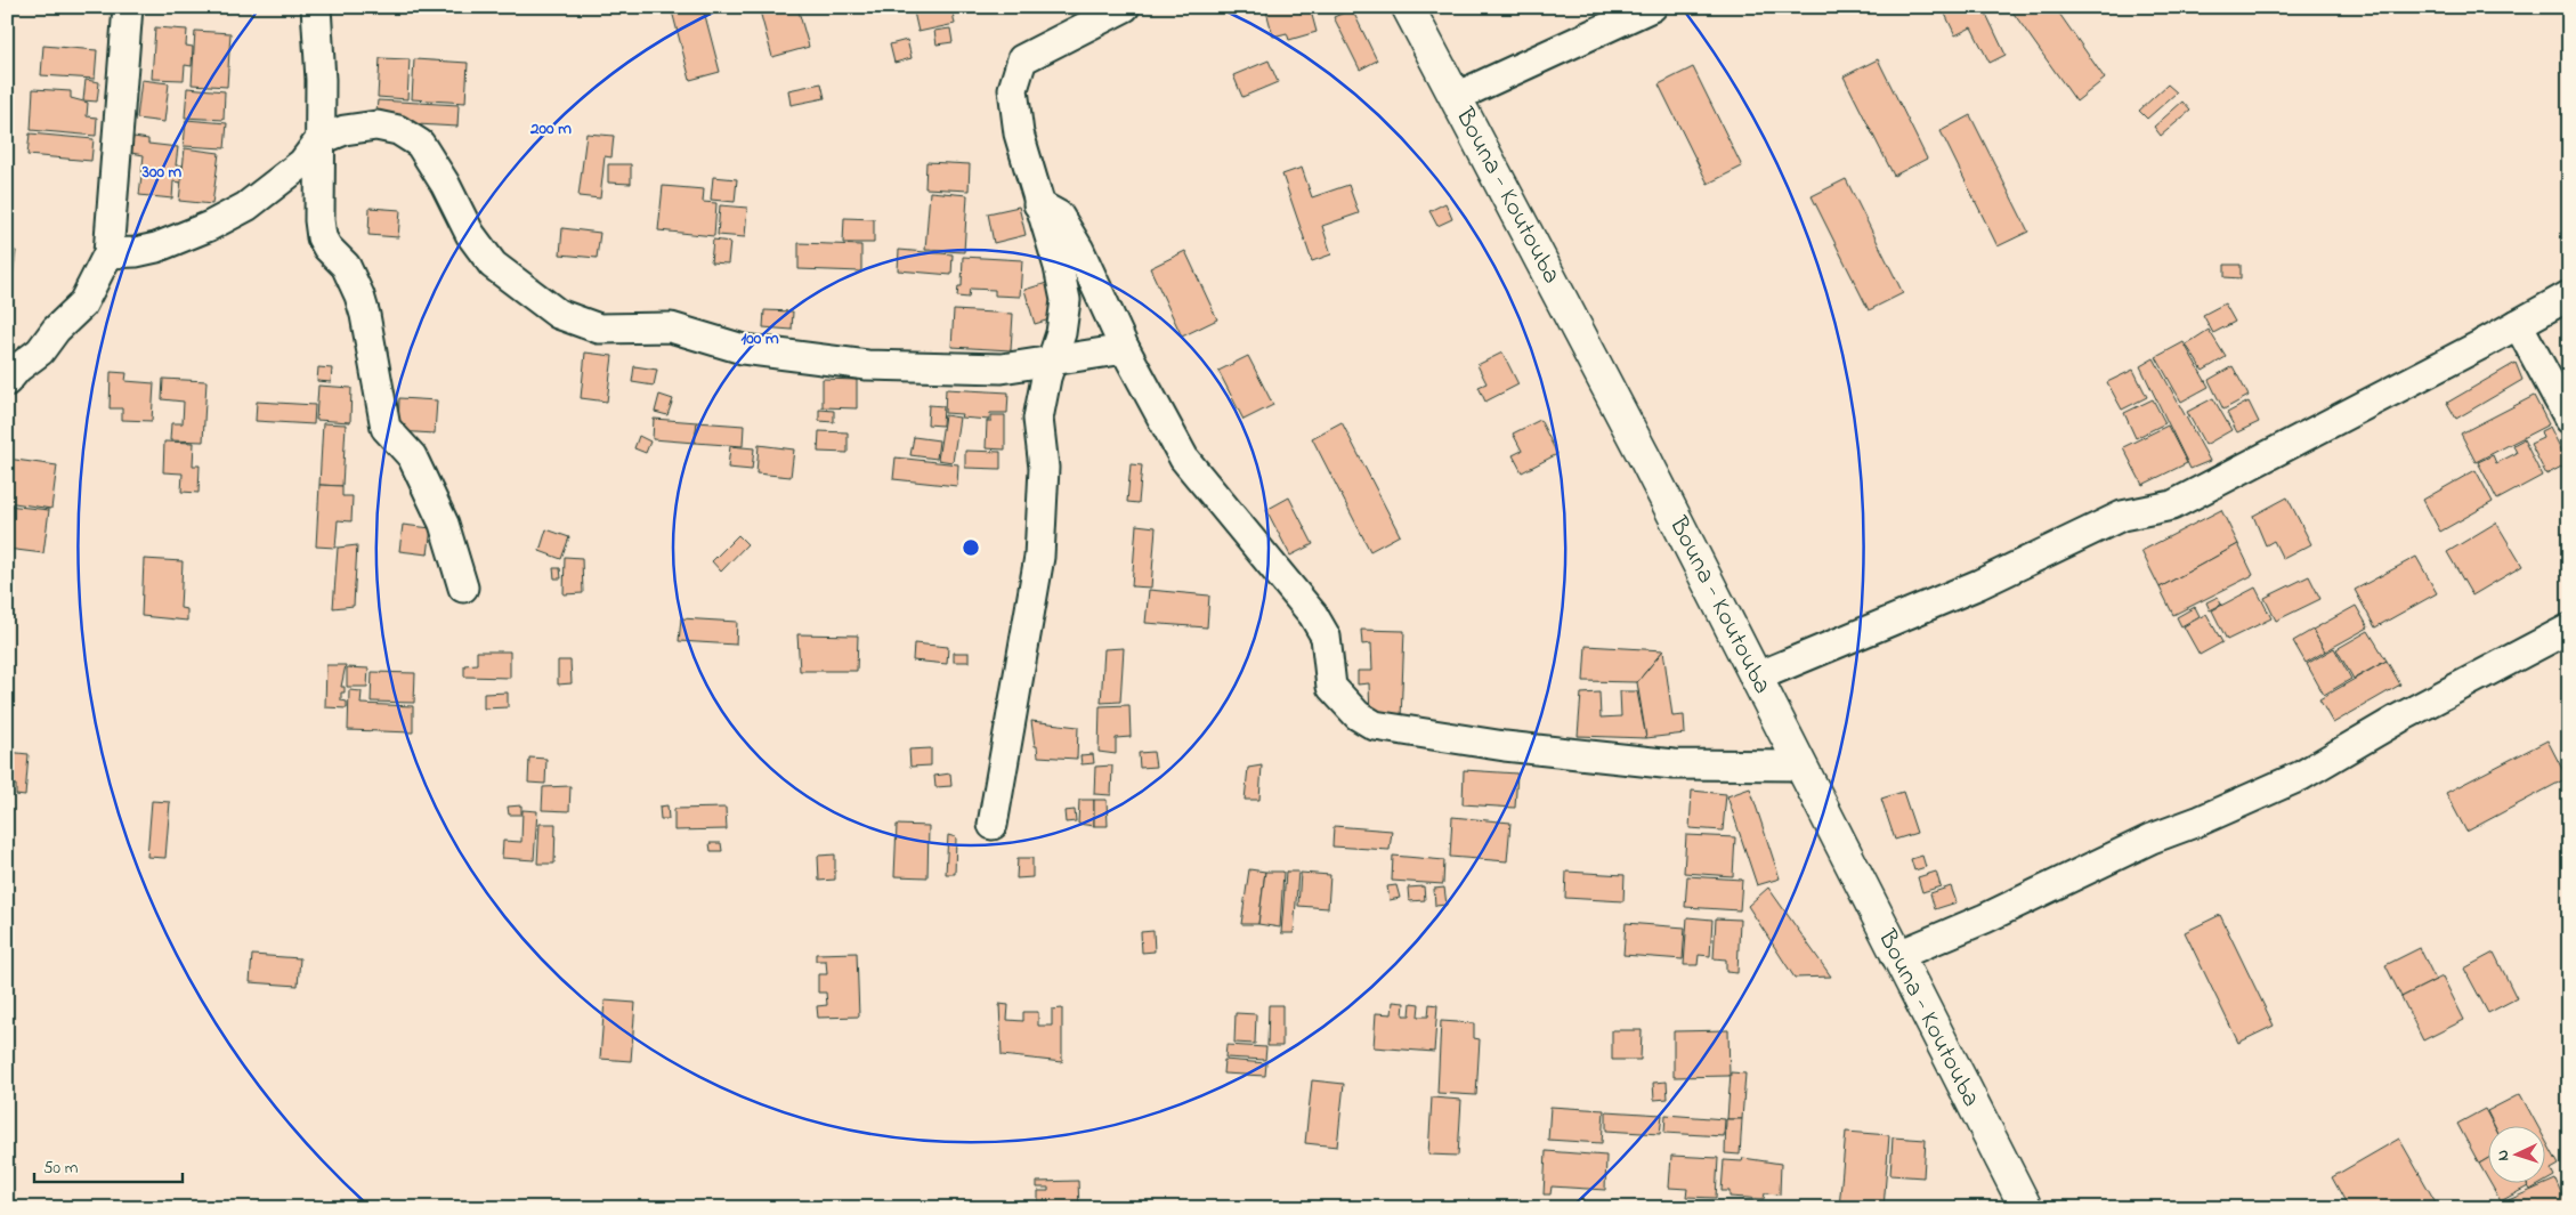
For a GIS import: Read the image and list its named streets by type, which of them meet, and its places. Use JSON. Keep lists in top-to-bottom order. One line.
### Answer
{"streets":{"main road":["Bouna - Koutouba"]},"scale_bar":"50 m","north":"left","rings":["200 m","300 m","100 m"]}
